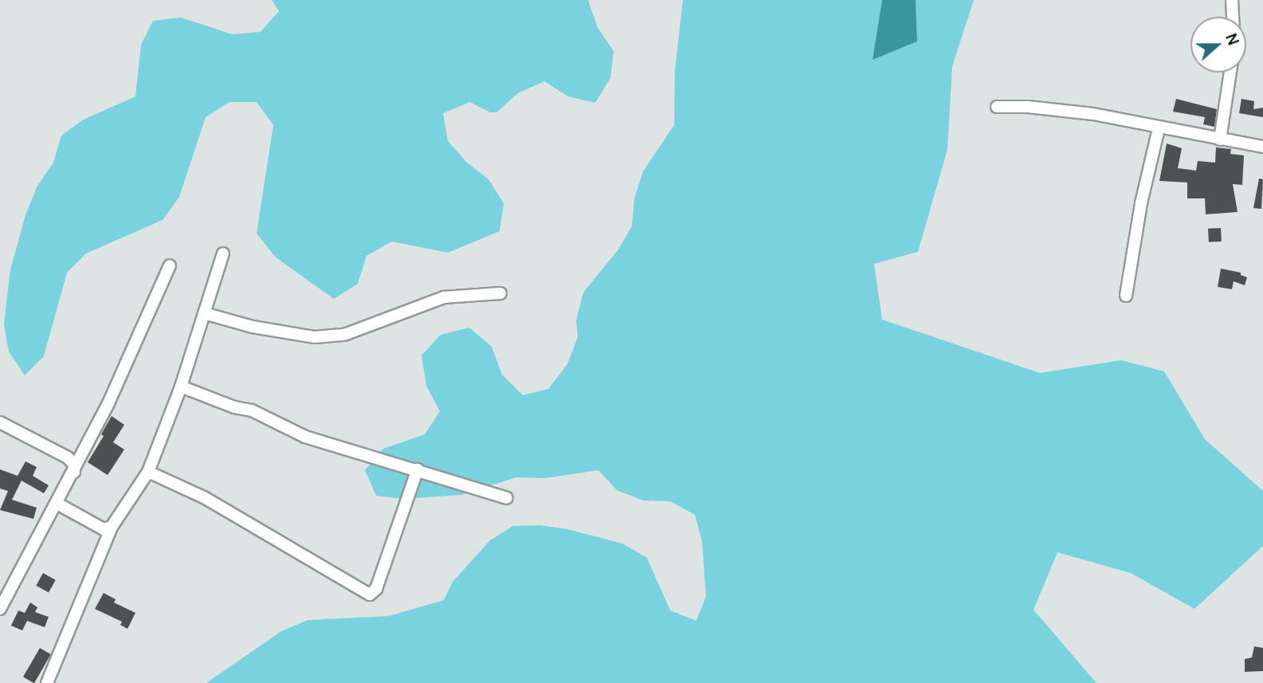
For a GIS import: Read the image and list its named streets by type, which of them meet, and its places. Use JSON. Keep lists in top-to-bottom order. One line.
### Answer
{"north":"right"}
